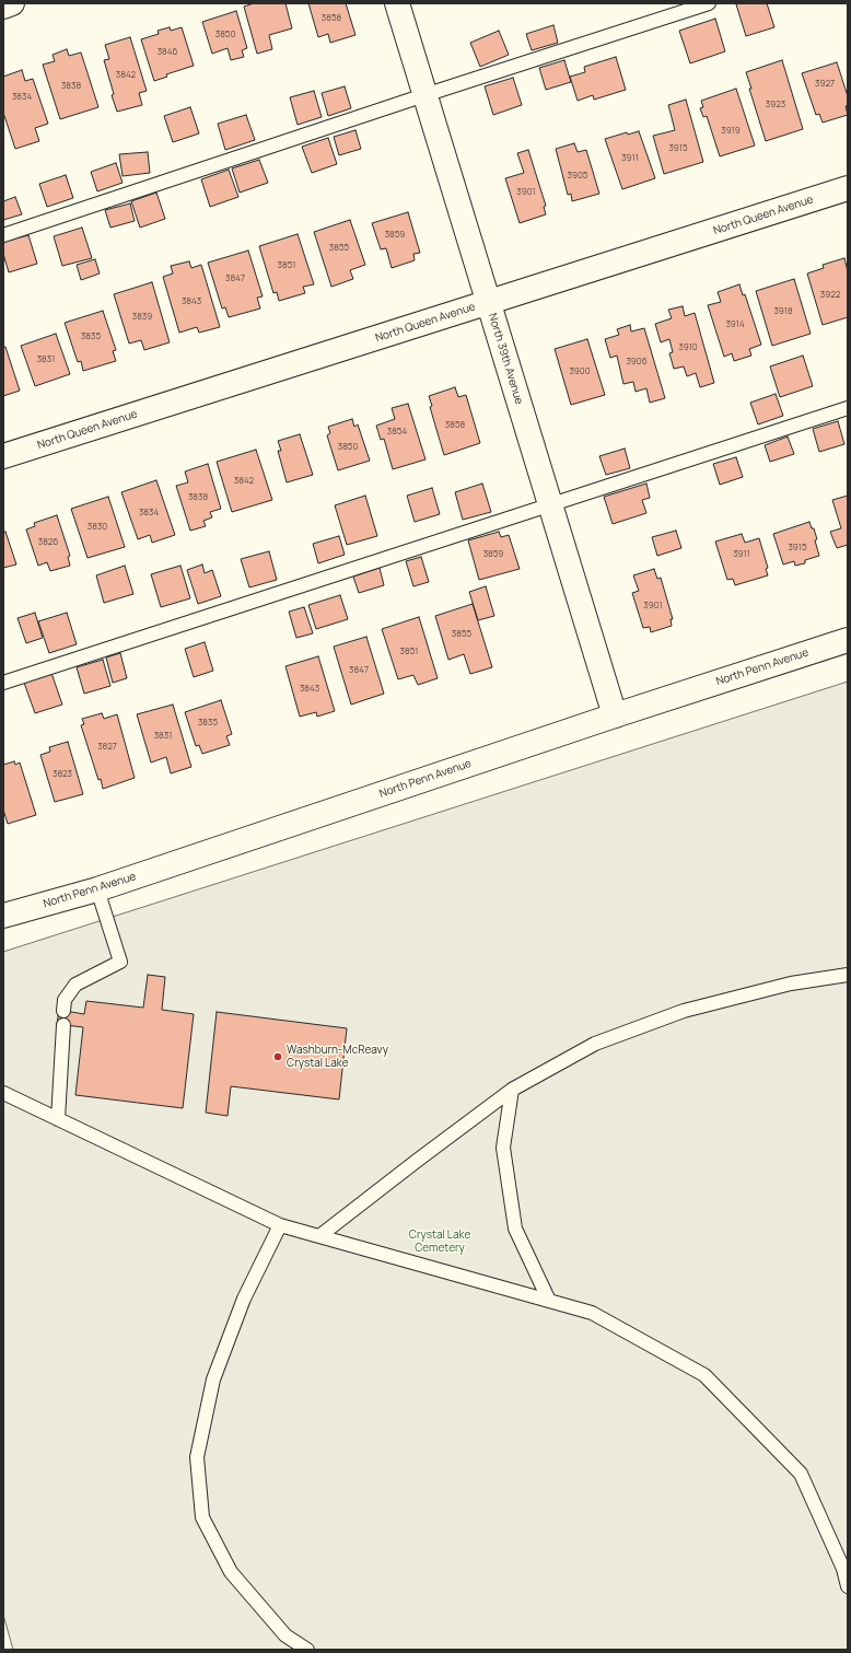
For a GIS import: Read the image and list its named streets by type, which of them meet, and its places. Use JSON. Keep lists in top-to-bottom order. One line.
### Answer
{"streets":{"street":["North Queen Avenue","North 39th Avenue","North Penn Avenue"]},"crossings":[["North Queen Avenue","North 39th Avenue"],["North 39th Avenue","North Penn Avenue"]],"parks":["Crystal Lake Cemetery"],"places":["Washburn-McReavy Crystal Lake"],"house_numbers":["3858","3850","3846","3842","3927","3838","3834","3923","3919","3915","3911","3905","3901","3859","3855","3851","3847","3922","3843","3918","3839","3914","3835","3910","3831","3906","3900","3858","3854","3850","3842","3838","3834","3830","3826","3915","3859","3911","3901","3855","3851","3847","3843","3835","3831","3827","3823"]}
